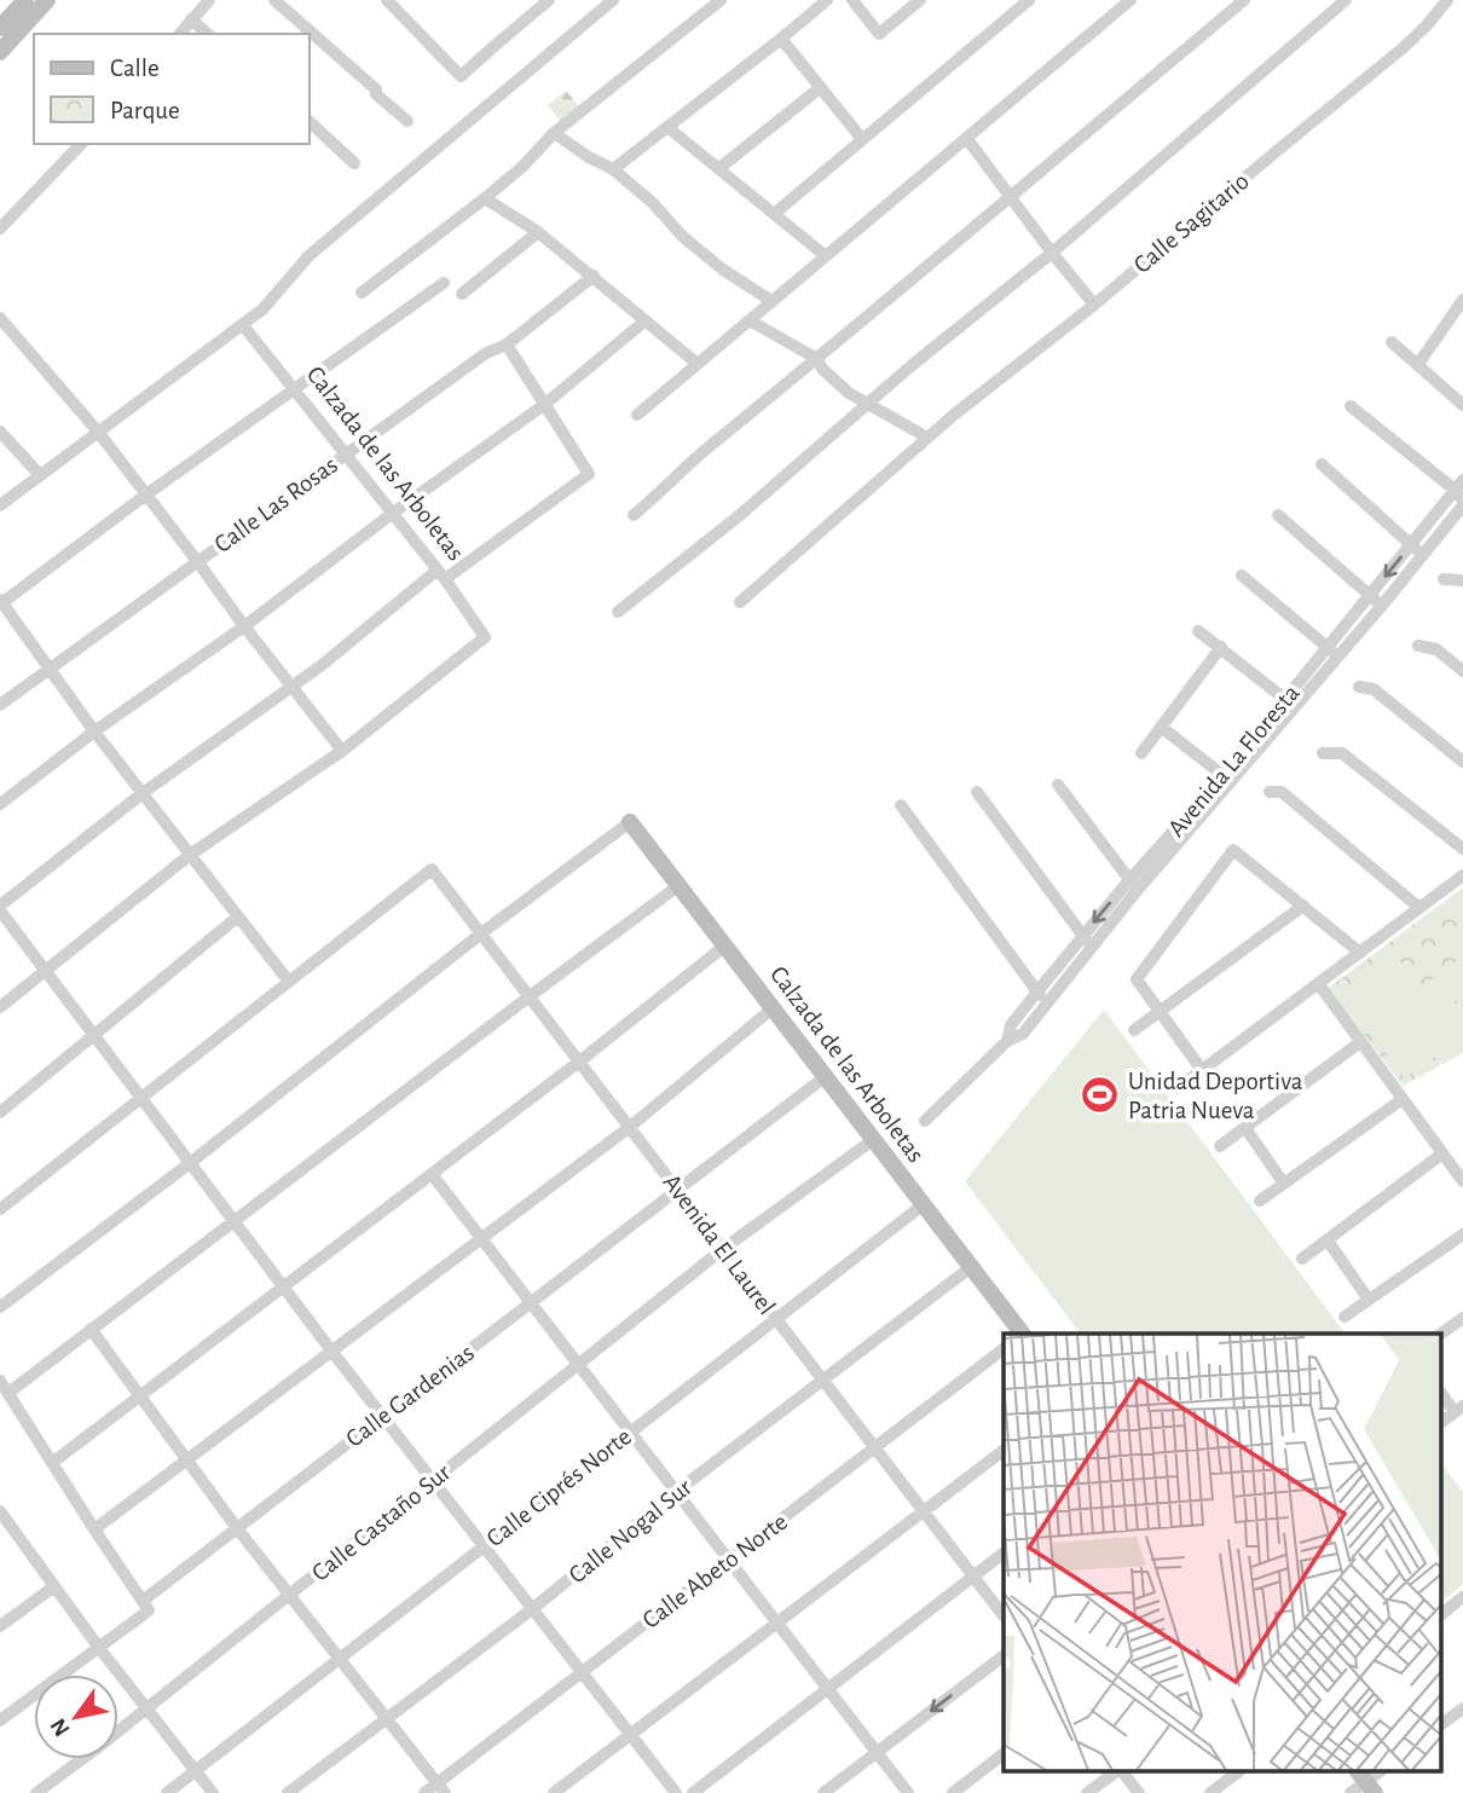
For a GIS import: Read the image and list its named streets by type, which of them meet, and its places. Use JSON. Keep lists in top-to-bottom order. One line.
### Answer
{"streets":{"street":["Calle Sagitario","Calzada de las Arboletas","Calle Las Rosas","Avenida La Floresta","Avenida El Laurel","Calle Gardenias","Calle Ciprés Norte","Calle Castaño Sur","Calle Nogal Sur","Calle Abeto Norte"]},"crossings":[["Calzada de las Arboletas","Calle Las Rosas"],["Calzada de las Arboletas","Calle Gardenias"],["Calzada de las Arboletas","Calle Ciprés Norte"],["Calzada de las Arboletas","Calle Castaño Sur"],["Calzada de las Arboletas","Calle Nogal Sur"],["Avenida El Laurel","Calle Gardenias"],["Avenida El Laurel","Calle Ciprés Norte"],["Avenida El Laurel","Calle Castaño Sur"],["Avenida El Laurel","Calle Nogal Sur"],["Avenida El Laurel","Calle Abeto Norte"]],"places":{"sports":["Unidad Deportiva Patria Nueva"]},"legend":["Calle","Parque"],"north":"bottom left"}
